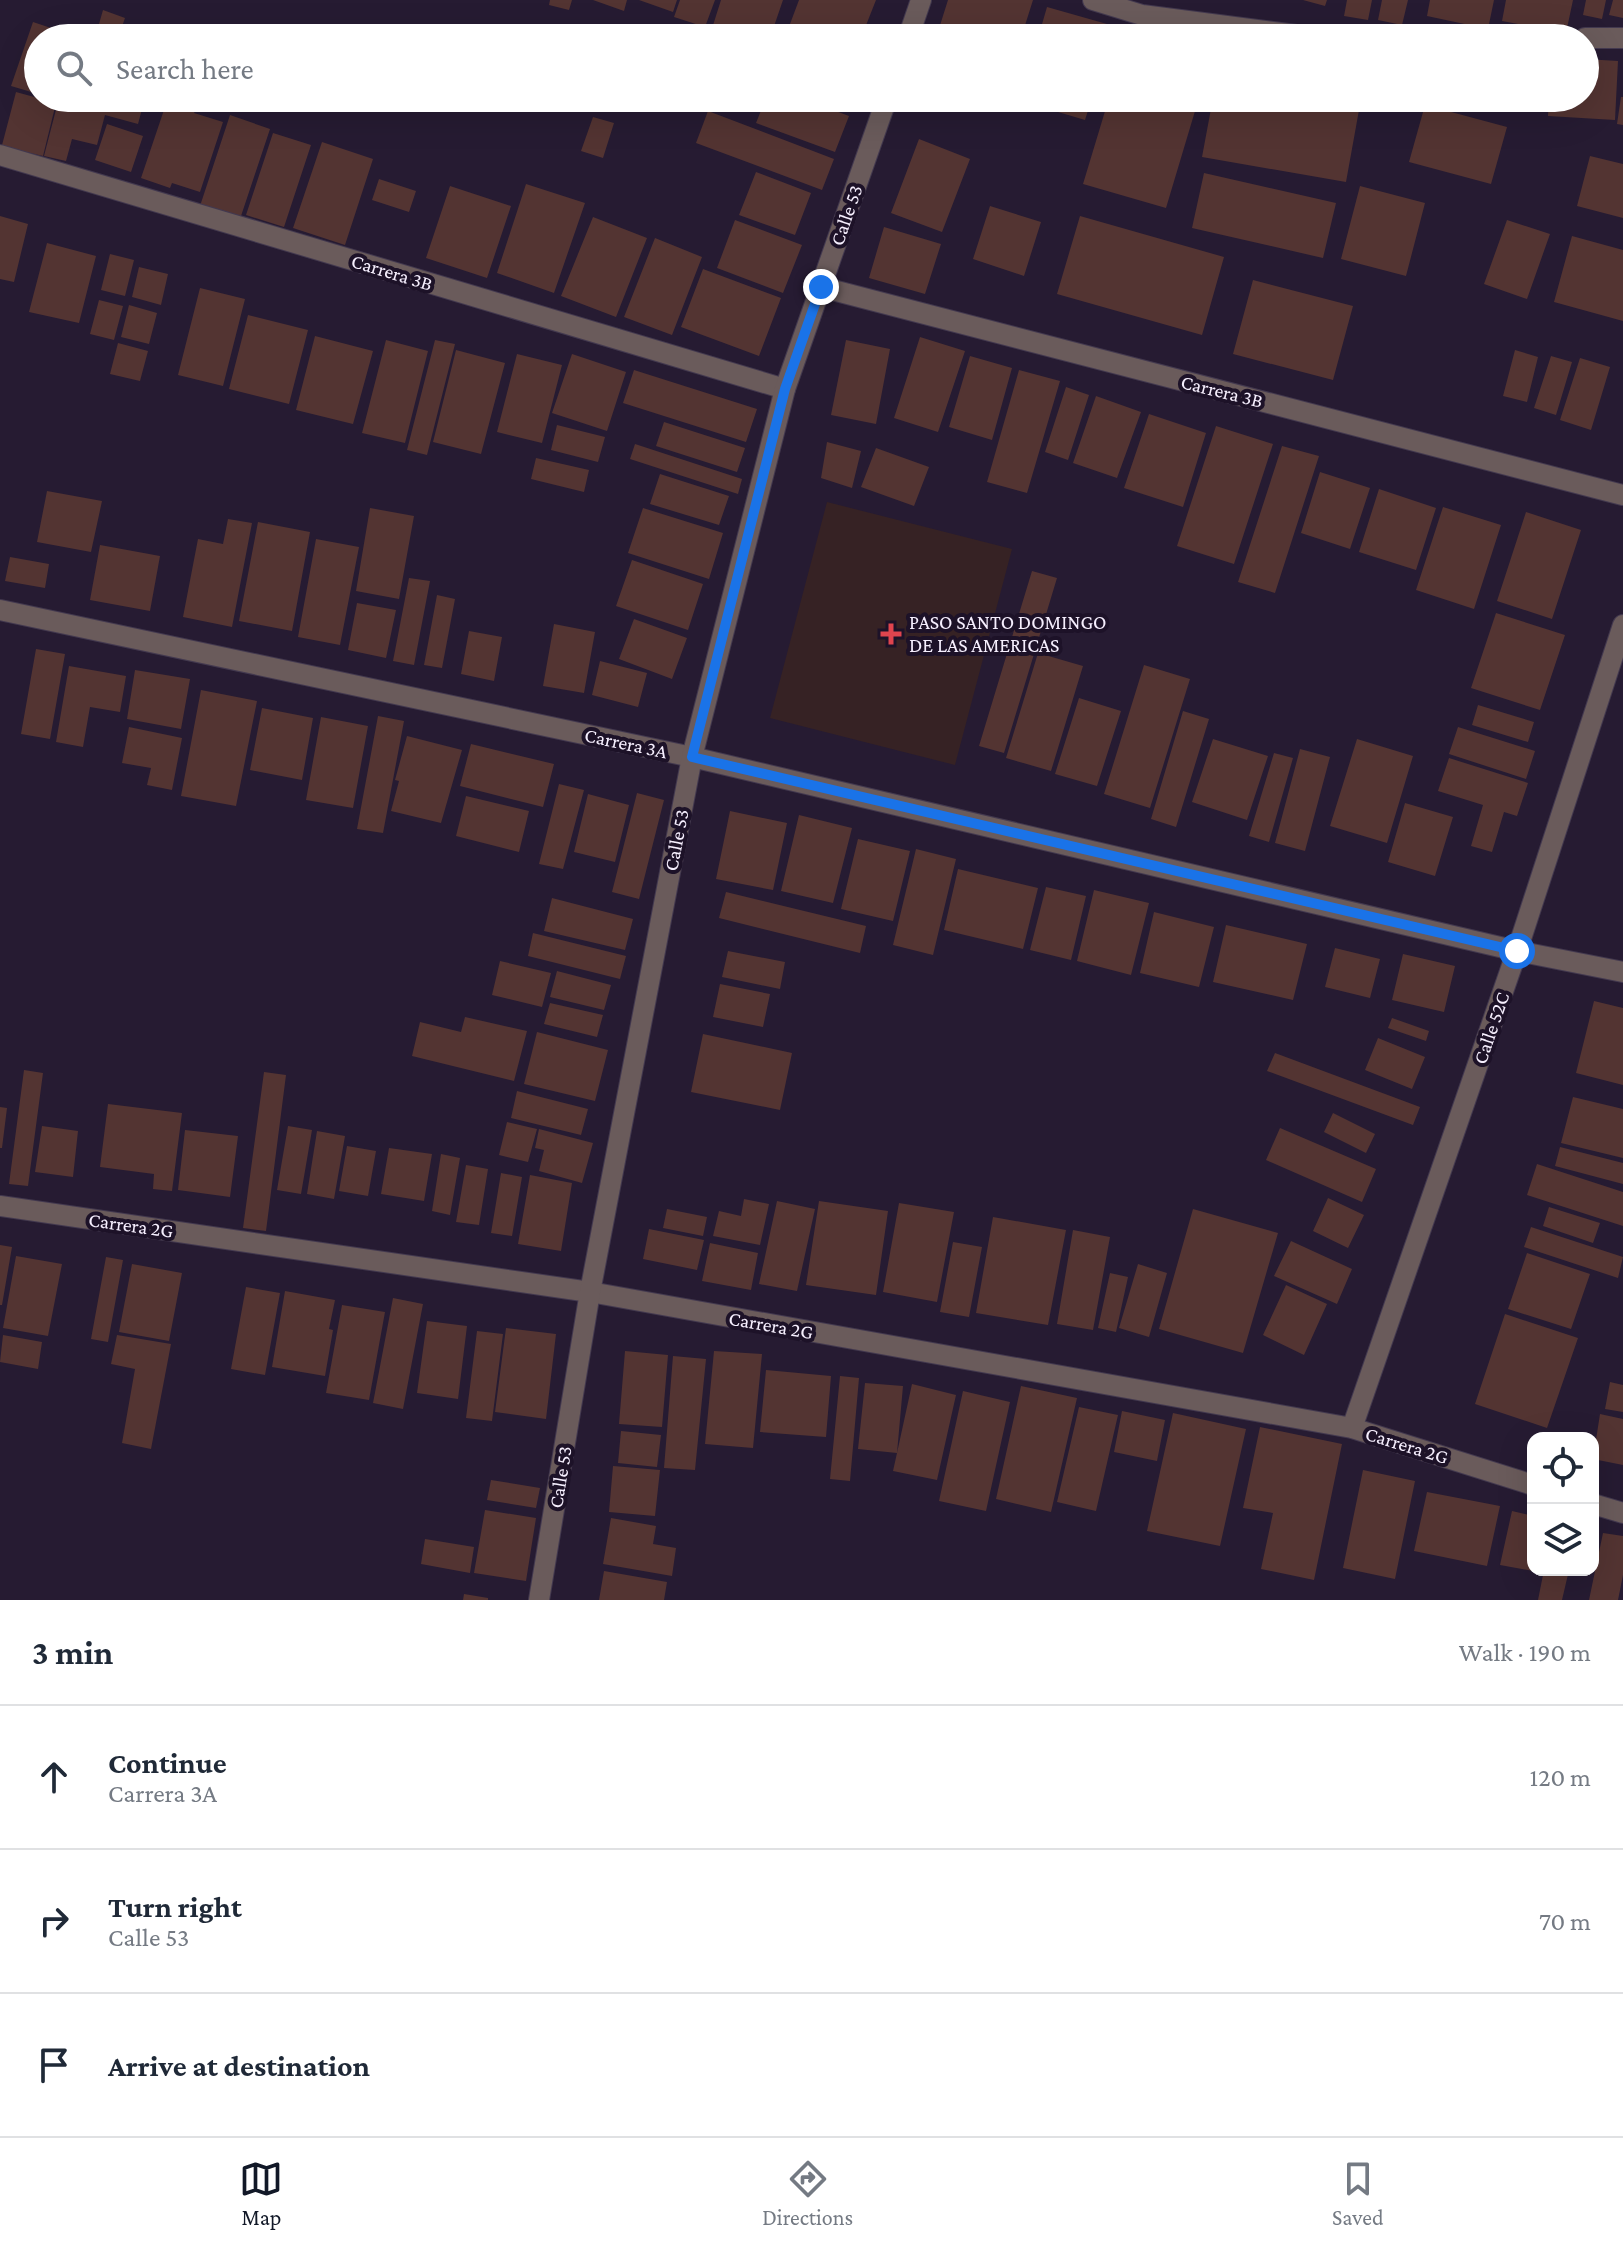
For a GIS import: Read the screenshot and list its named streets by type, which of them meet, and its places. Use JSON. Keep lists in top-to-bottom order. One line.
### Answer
{"streets":{"street":["Calle 53","Carrera 3B","Carrera 3A","Calle 52C","Carrera 2G"]},"crossings":[["Calle 53","Carrera 3B"],["Calle 53","Carrera 3A"],["Calle 53","Carrera 2G"],["Carrera 3A","Calle 52C"],["Calle 52C","Carrera 2G"]],"places":{"health":["PASO SANTO DOMINGO DE LAS AMERICAS"]},"page":{"search":"Search here","heading":["3 min","Walk · 190 m"],"list":[["Continue","Carrera 3A","120 m"],["Turn right","Calle 53","70 m"],"Arrive at destination"],"nav":["Map","Directions","Saved"]}}
